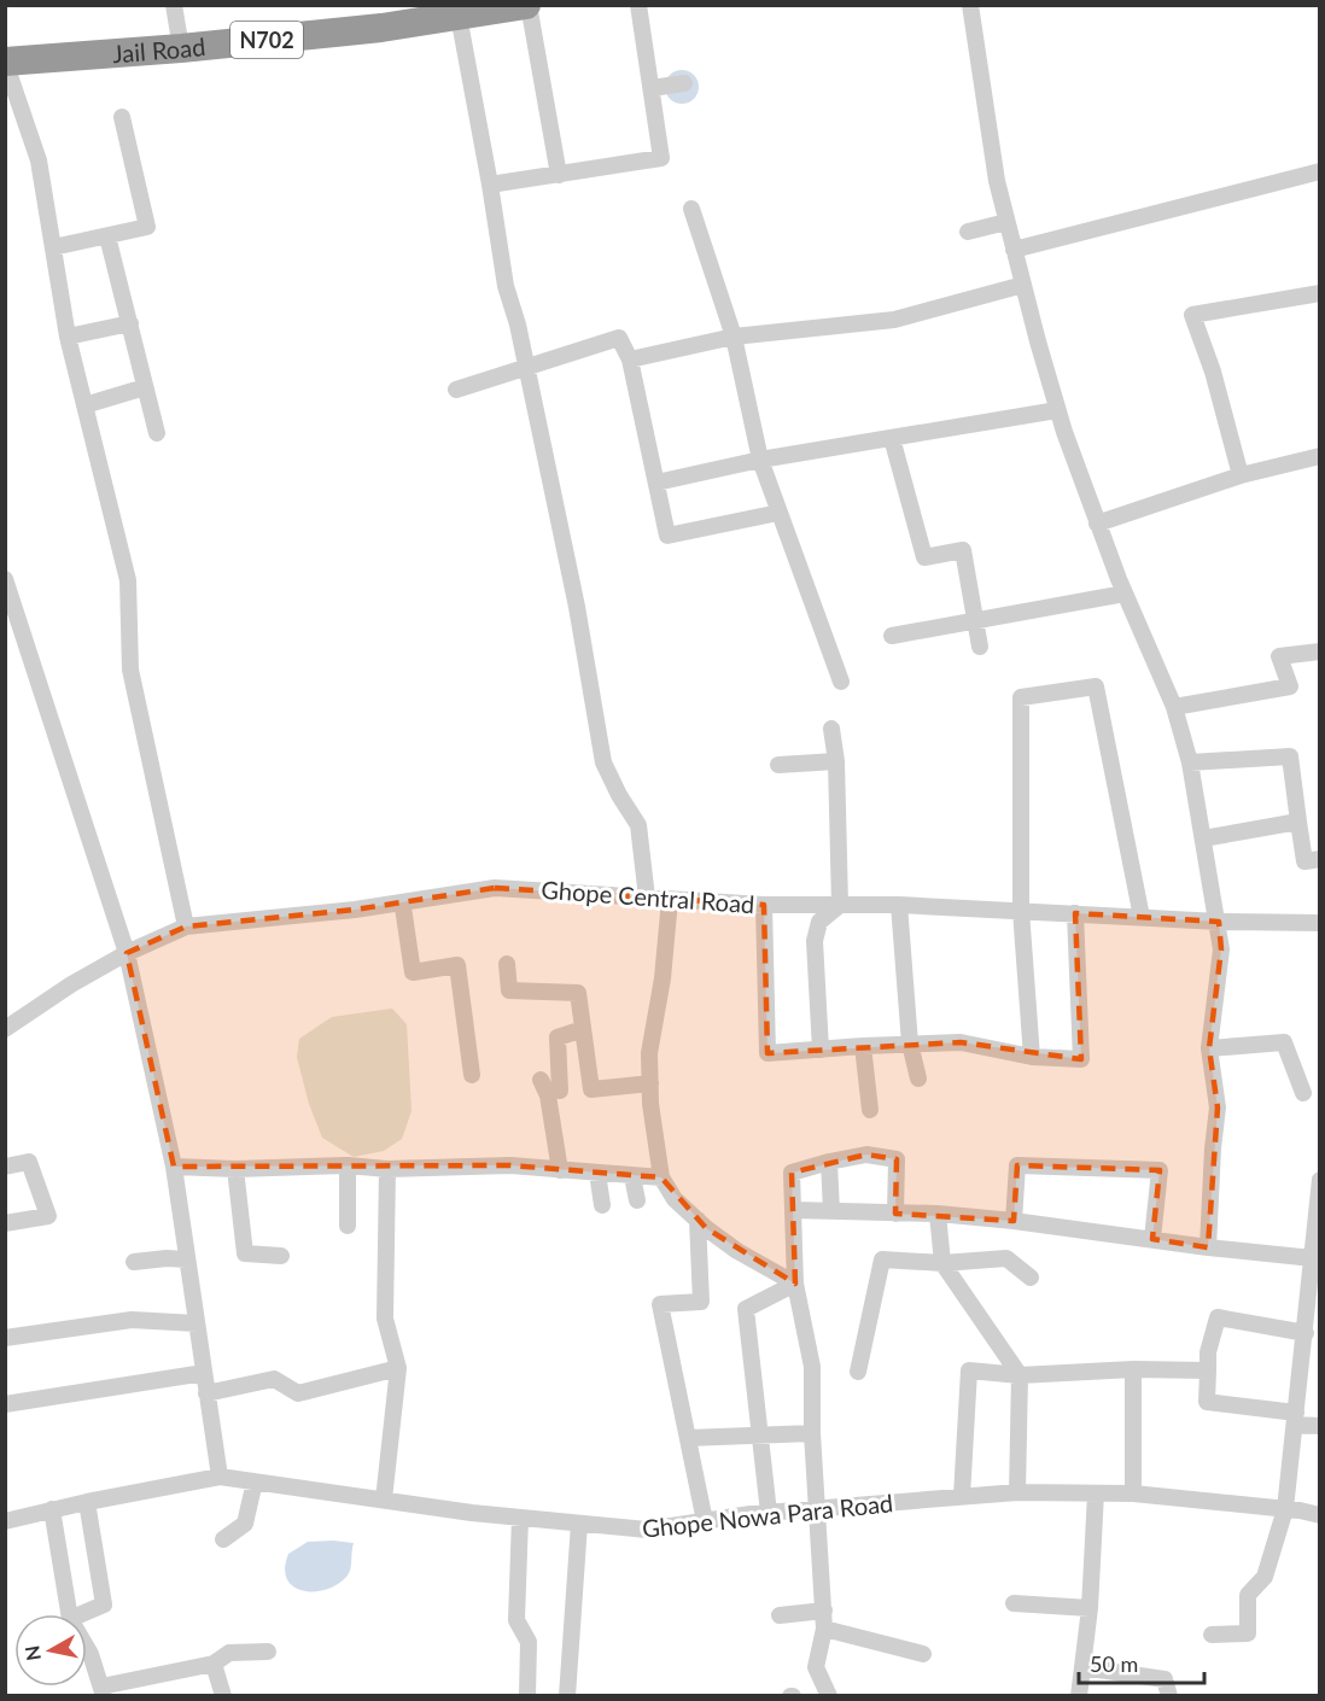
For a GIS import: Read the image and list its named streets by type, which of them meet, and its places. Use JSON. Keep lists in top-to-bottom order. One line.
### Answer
{"streets":{"highway":["N702","Jail Road"],"street":["Ghope Central Road","Ghope Nowa Para Road"]},"scale_bar":"50 m","north":"left"}
